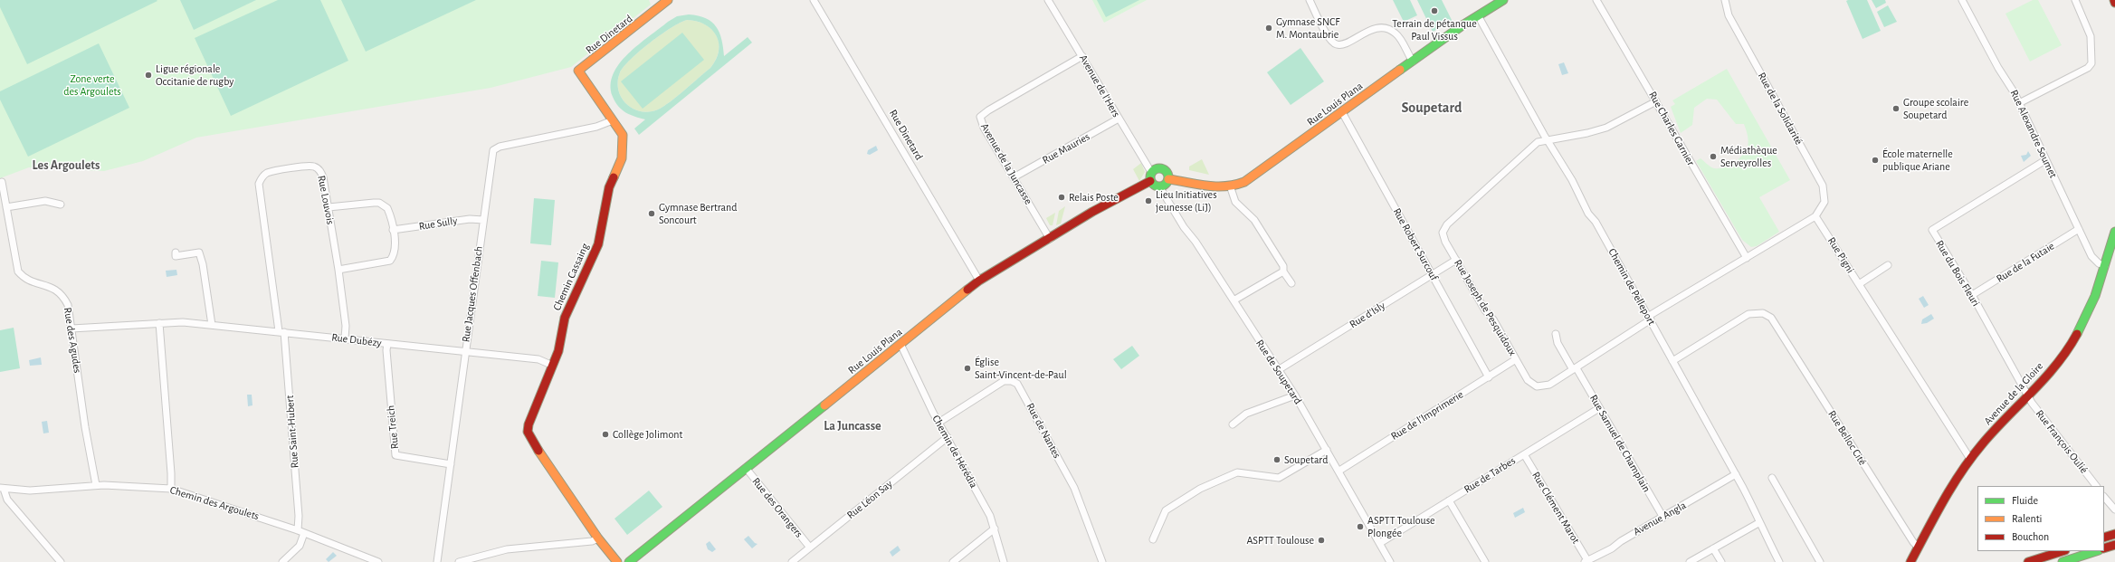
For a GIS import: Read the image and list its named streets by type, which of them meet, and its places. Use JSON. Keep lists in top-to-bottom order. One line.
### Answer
{"streets":{"street":["Rue Dinetard","Avenue de l'Hers","Rue Louis Plana","Rue de la Solidarité","Rue Charles Garnier","Rue Alexandre Soumet","Rue Mauries","Avenue de la Juncasse","Rue Louvois","Rue Sully","Rue Robert Surcouf","Rue Pigni","Rue de la Futaie","Rue du Bois Fleuri","Chemin Cassaing","Chemin de Pelleport","Rue Jacques Offenbach","Rue Joseph de Pesquidoux","Rue d'Isly","Rue des Agudes","Rue Dubézy","Rue de Soupetard","Avenue de la Gloire","Rue de l'Imprimerie","Rue Treich","Rue de Nantes","Rue Saint-Hubert","Rue Belloc Cité","Rue François Oulié","Rue Samuel de Champlain","Chemin de Hérédia","Rue de Tarbes","Rue Léon Say","Chemin des Argoulets","Rue des Orangers","Rue Clément Marot","Avenue Angla"]},"crossings":[["Rue Dinetard","Rue Louis Plana"],["Rue Dinetard","Chemin Cassaing"],["Avenue de l'Hers","Rue Louis Plana"],["Avenue de l'Hers","Rue Mauries"],["Avenue de l'Hers","Avenue de la Juncasse"],["Avenue de l'Hers","Rue de Soupetard"],["Rue Louis Plana","Avenue de la Juncasse"],["Rue Louis Plana","Rue Robert Surcouf"],["Rue Louis Plana","Chemin de Pelleport"],["Rue Louis Plana","Rue de Soupetard"],["Rue Louis Plana","Chemin de Hérédia"],["Rue Louis Plana","Rue des Orangers"],["Rue de la Solidarité","Rue Pigni"],["Rue Charles Garnier","Rue Joseph de Pesquidoux"],["Rue Alexandre Soumet","Rue de la Futaie"],["Rue Alexandre Soumet","Rue du Bois Fleuri"],["Rue Alexandre Soumet","Avenue de la Gloire"],["Rue Mauries","Avenue de la Juncasse"],["Rue Louvois","Rue Dubézy"],["Rue Louvois","Rue Saint-Hubert"],["Rue Sully","Rue Jacques Offenbach"],["Rue Robert Surcouf","Rue d'Isly"],["Rue Robert Surcouf","Rue de l'Imprimerie"],["Rue Pigni","Avenue de la Gloire"],["Rue de la Futaie","Rue du Bois Fleuri"],["Rue du Bois Fleuri","Avenue de la Gloire"],["Rue du Bois Fleuri","Rue François Oulié"],["Chemin Cassaing","Rue Jacques Offenbach"],["Chemin Cassaing","Rue Dubézy"],["Chemin de Pelleport","Rue Joseph de Pesquidoux"],["Chemin de Pelleport","Rue Belloc Cité"],["Chemin de Pelleport","Avenue Angla"],["Rue Jacques Offenbach","Rue Dubézy"],["Rue Jacques Offenbach","Rue Treich"],["Rue Joseph de Pesquidoux","Rue d'Isly"],["Rue Joseph de Pesquidoux","Rue de l'Imprimerie"],["Rue Joseph de Pesquidoux","Rue Samuel de Champlain"],["Rue d'Isly","Rue de Soupetard"],["Rue des Agudes","Rue Dubézy"],["Rue des Agudes","Chemin des Argoulets"],["Rue Dubézy","Rue Treich"],["Rue Dubézy","Rue Saint-Hubert"],["Rue de Soupetard","Rue de l'Imprimerie"],["Rue de Soupetard","Rue de Tarbes"],["Avenue de la Gloire","Rue Belloc Cité"],["Avenue de la Gloire","Rue François Oulié"],["Rue de Nantes","Chemin de Hérédia"],["Rue Saint-Hubert","Chemin des Argoulets"],["Rue Samuel de Champlain","Rue de Tarbes"],["Rue Samuel de Champlain","Avenue Angla"],["Chemin de Hérédia","Rue Léon Say"],["Rue de Tarbes","Rue Clément Marot"],["Rue Léon Say","Rue des Orangers"],["Rue Clément Marot","Avenue Angla"]],"districts":["Soupetard","Les Argoulets","La Juncasse"],"parks":["Zone verte des Argoulets"],"places":["Terrain de pétanque Paul Vissus","Gymnase SNCF M. Montaubrie","Ligue régionale Occitanie de rugby","Groupe scolaire Soupetard","Médiathèque Serveyrolles","École maternelle publique Ariane","Relais Poste","Lieu Initiatives jeunesse (LiJ)","Gymnase Bertrand Soncourt","Église Saint-Vincent-de-Paul","Collège Jolimont","Soupetard","ASPTT Toulouse Plongée","ASPTT Toulouse"],"legend":["Fluide","Ralenti","Bouchon"]}
